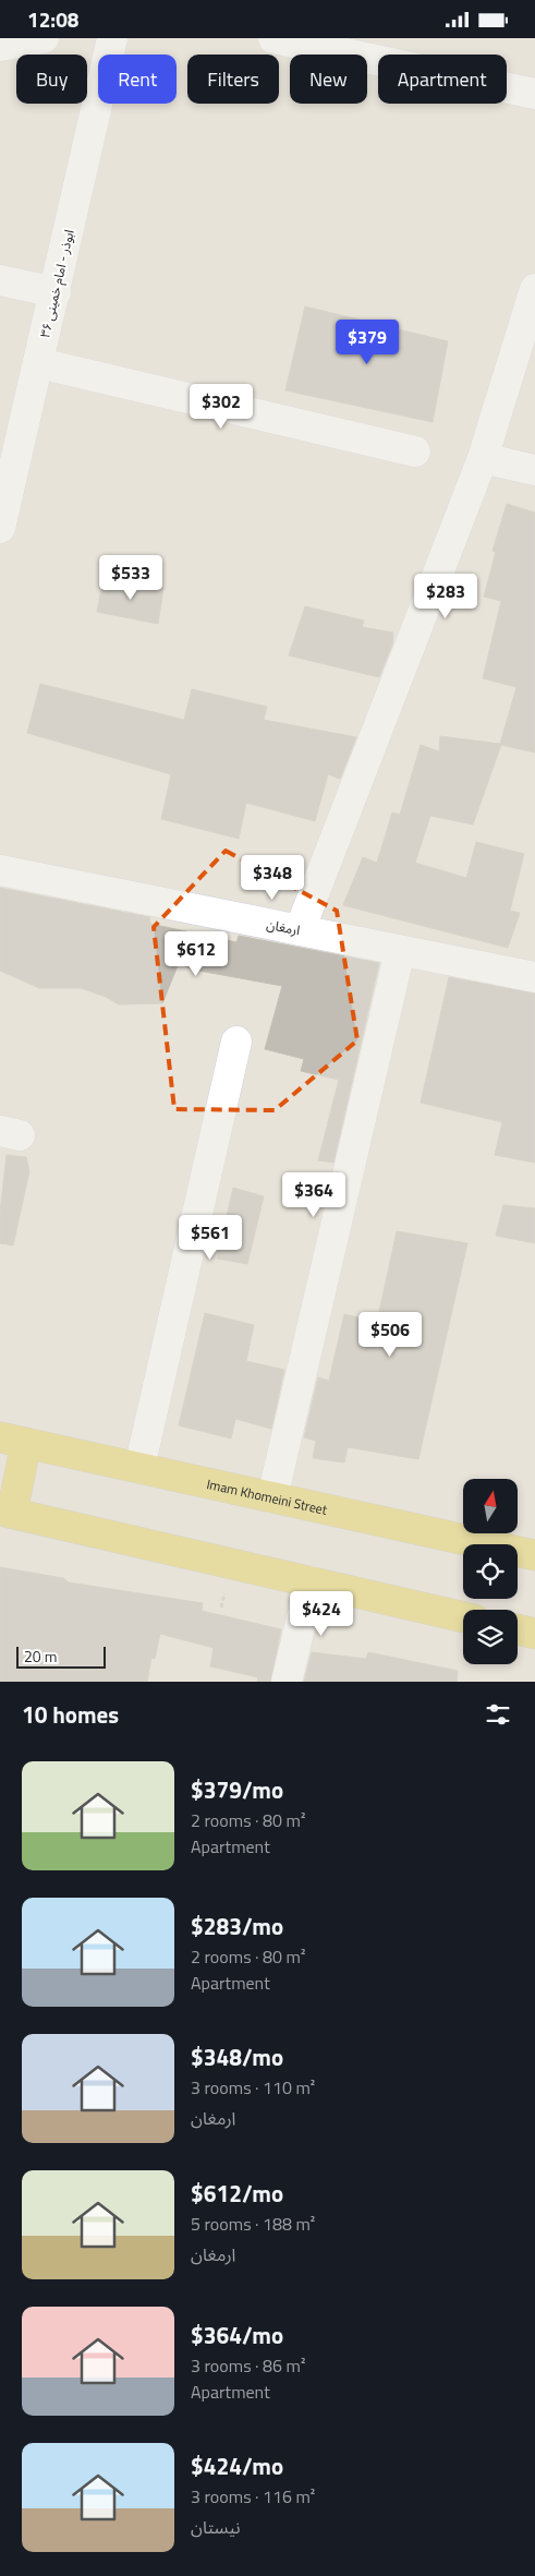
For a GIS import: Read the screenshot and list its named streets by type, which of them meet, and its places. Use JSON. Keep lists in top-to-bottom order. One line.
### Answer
{"streets":{"main road":["Imam Khomeini Street"],"street":["ابوذر - امام خمینی ۳۶","ارمغان"]},"scale_bar":"20 m","north":"top","page":{"status":"12:08","chip":["Buy","Rent","Filters","New","Apartment"],"price":["$379","$302","$533","$283","$348","$612","$364","$561","$506","$424"],"scale":"20 m","heading":"10 homes","list":[{"name":"$379/mo","note":"2 rooms · 80 m² · Apartment"},{"name":"$283/mo","note":"2 rooms · 80 m² · Apartment"},{"name":"$348/mo","note":"3 rooms · 110 m² · ارمغان"},{"name":"$612/mo","note":"5 rooms · 188 m² · ارمغان"},{"name":"$364/mo","note":"3 rooms · 86 m² · Apartment"},{"name":"$424/mo","note":"3 rooms · 116 m² · نیستان"}]}}
